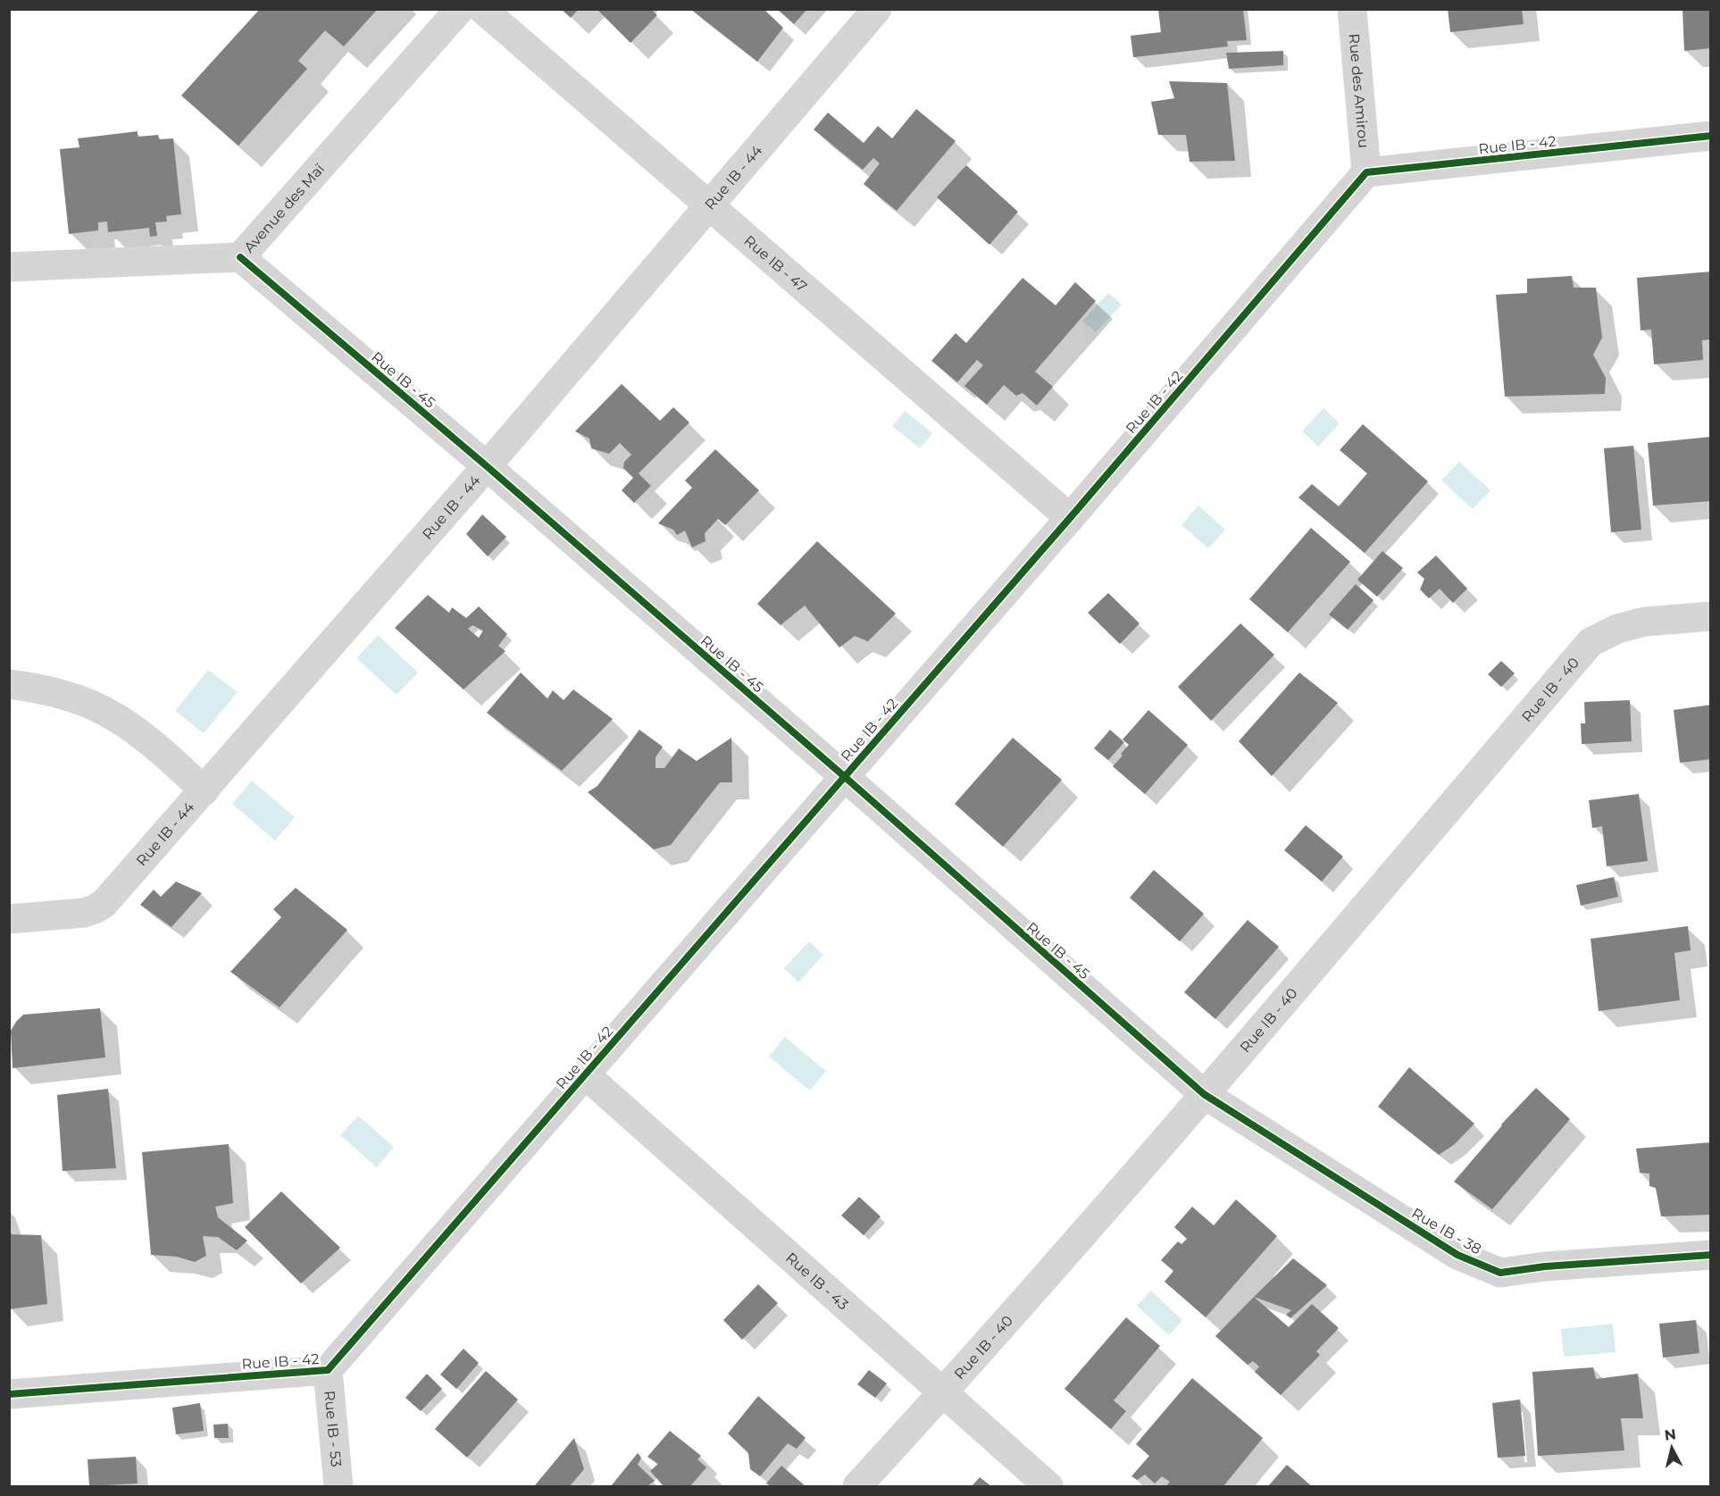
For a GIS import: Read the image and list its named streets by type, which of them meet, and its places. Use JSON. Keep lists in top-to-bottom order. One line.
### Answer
{"streets":{"street":["Rue des Amirou","Rue IB - 42","Rue IB - 44","Avenue des Maï","Rue IB - 47","Rue IB - 45","Rue IB - 40","Rue IB - 38","Rue IB - 43","Rue IB - 53"]},"crossings":[["Rue des Amirou","Rue IB - 42"],["Rue IB - 42","Rue IB - 47"],["Rue IB - 42","Rue IB - 45"],["Rue IB - 42","Rue IB - 43"],["Rue IB - 42","Rue IB - 53"],["Rue IB - 44","Rue IB - 47"],["Rue IB - 44","Rue IB - 45"],["Avenue des Maï","Rue IB - 45"],["Rue IB - 45","Rue IB - 40"],["Rue IB - 45","Rue IB - 38"],["Rue IB - 40","Rue IB - 38"],["Rue IB - 40","Rue IB - 43"]],"north":"top"}
